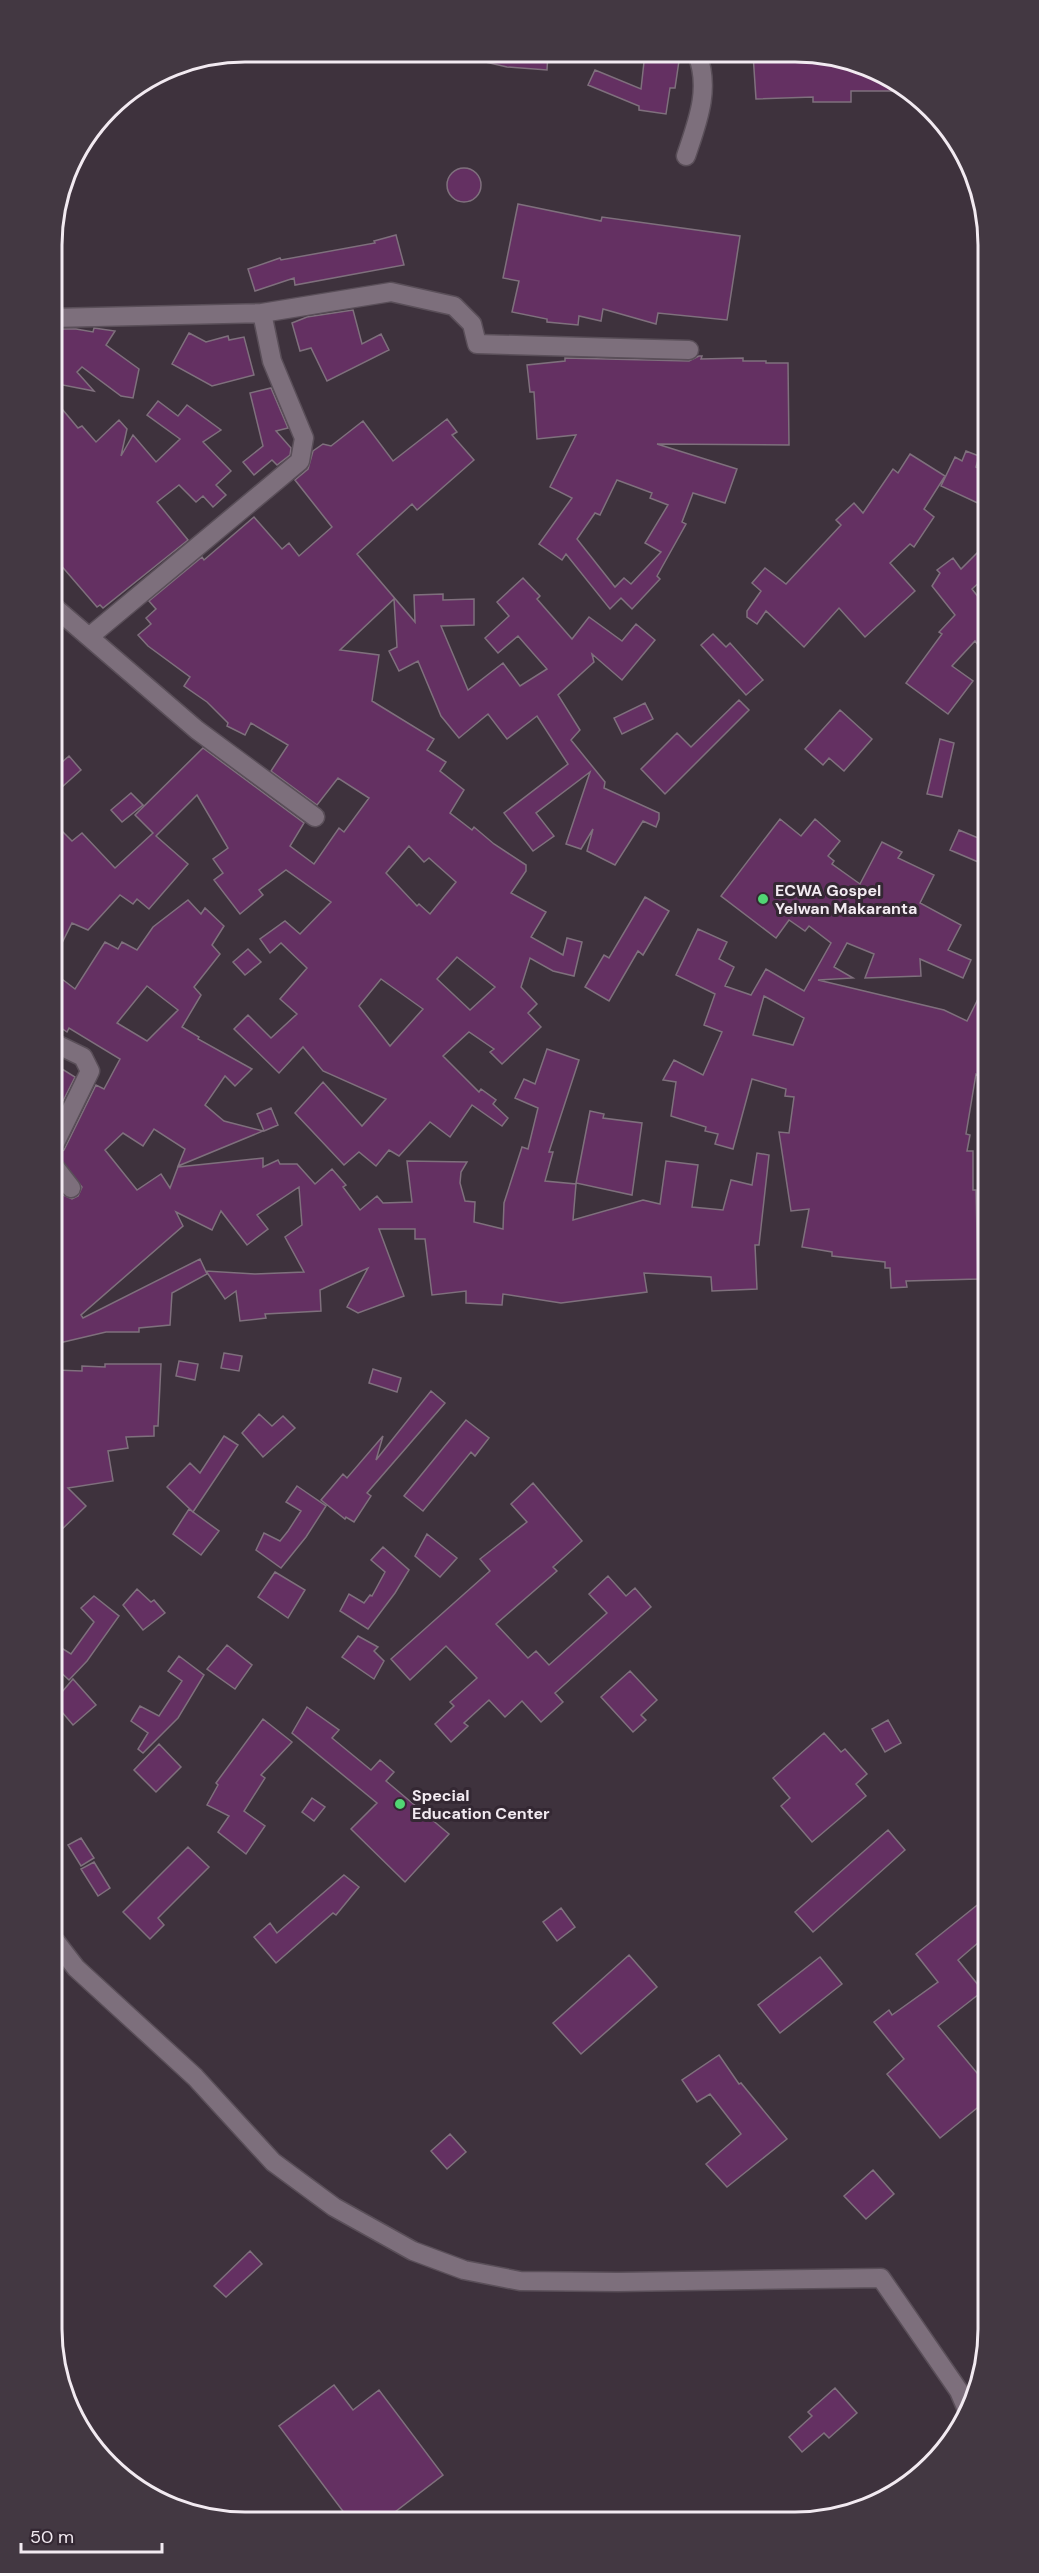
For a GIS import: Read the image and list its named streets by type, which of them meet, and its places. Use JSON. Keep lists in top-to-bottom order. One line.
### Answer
{"places":["ECWA Gospel Yelwan Makaranta","Special Education Center"],"scale_bar":"50 m"}
